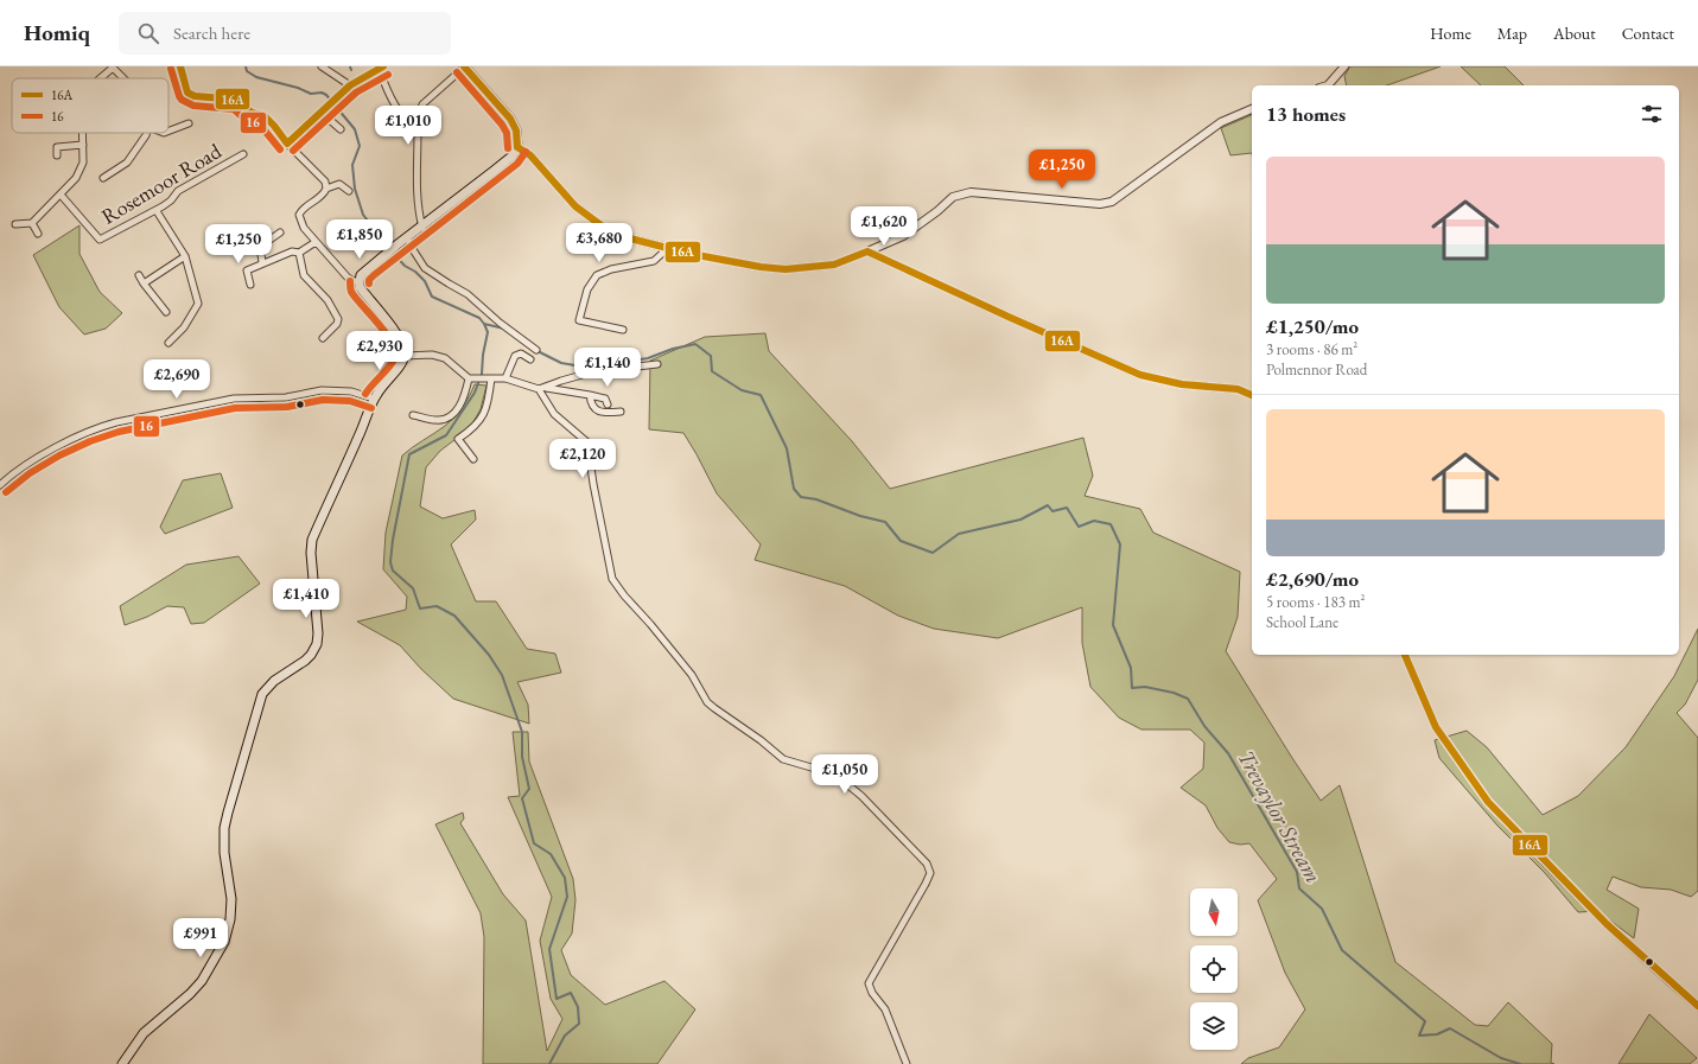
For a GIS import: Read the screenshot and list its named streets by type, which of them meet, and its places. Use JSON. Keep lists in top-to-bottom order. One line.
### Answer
{"streets":{"street":["Rosemoor Road"]},"water":["Trevaylor Stream"],"lines":["transit line 16A","transit line 16"],"legend":["16A","16"],"north":"bottom","page":{"header":"Homiq","search":"Search here","nav":["Home","Map","About","Contact"],"heading":"13 homes","price":["£1,010","£1,250","£1,620","£1,850","£3,680","£1,250","£2,930","£1,140","£2,690","£2,120","£1,410","£1,050","£991"],"list":[{"name":"£1,250/mo","note":"3 rooms · 86 m² · Polmennor Road"},{"name":"£2,690/mo","note":"5 rooms · 183 m² · School Lane"}]}}
